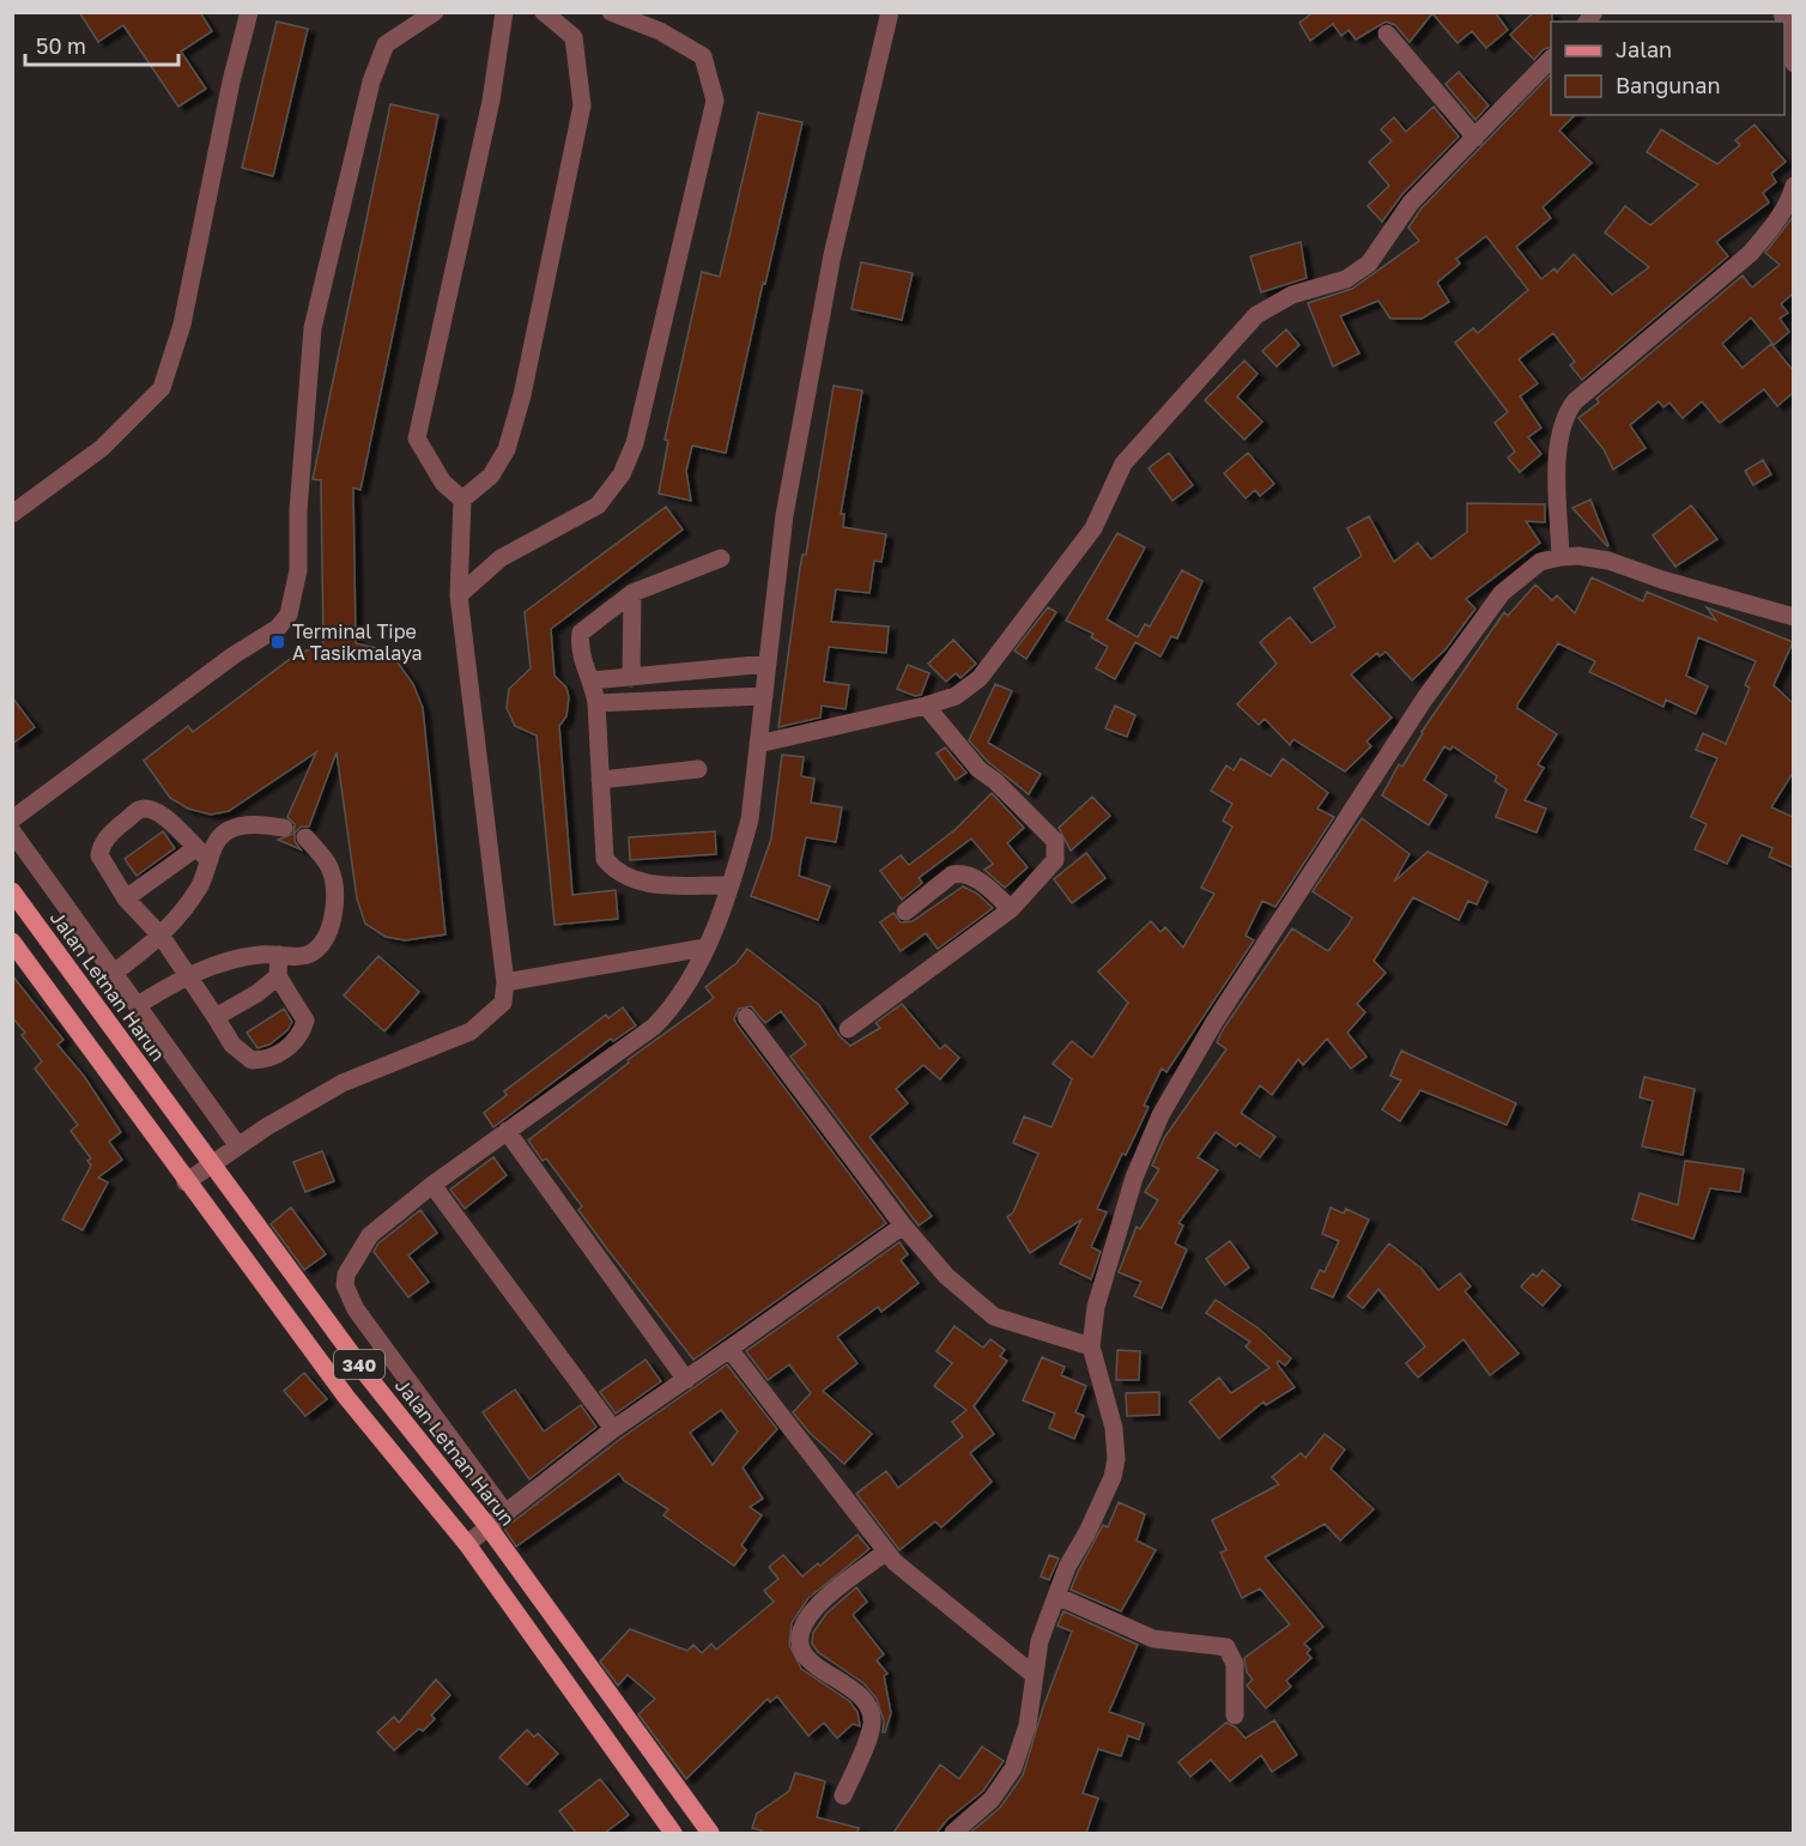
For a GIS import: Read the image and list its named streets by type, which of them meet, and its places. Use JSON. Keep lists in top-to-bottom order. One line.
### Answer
{"streets":{"main road":["Jalan Letnan Harun","340"]},"places":{"transit":["Terminal Tipe A Tasikmalaya"]},"legend":["Jalan","Bangunan"],"scale_bar":"50 m"}
